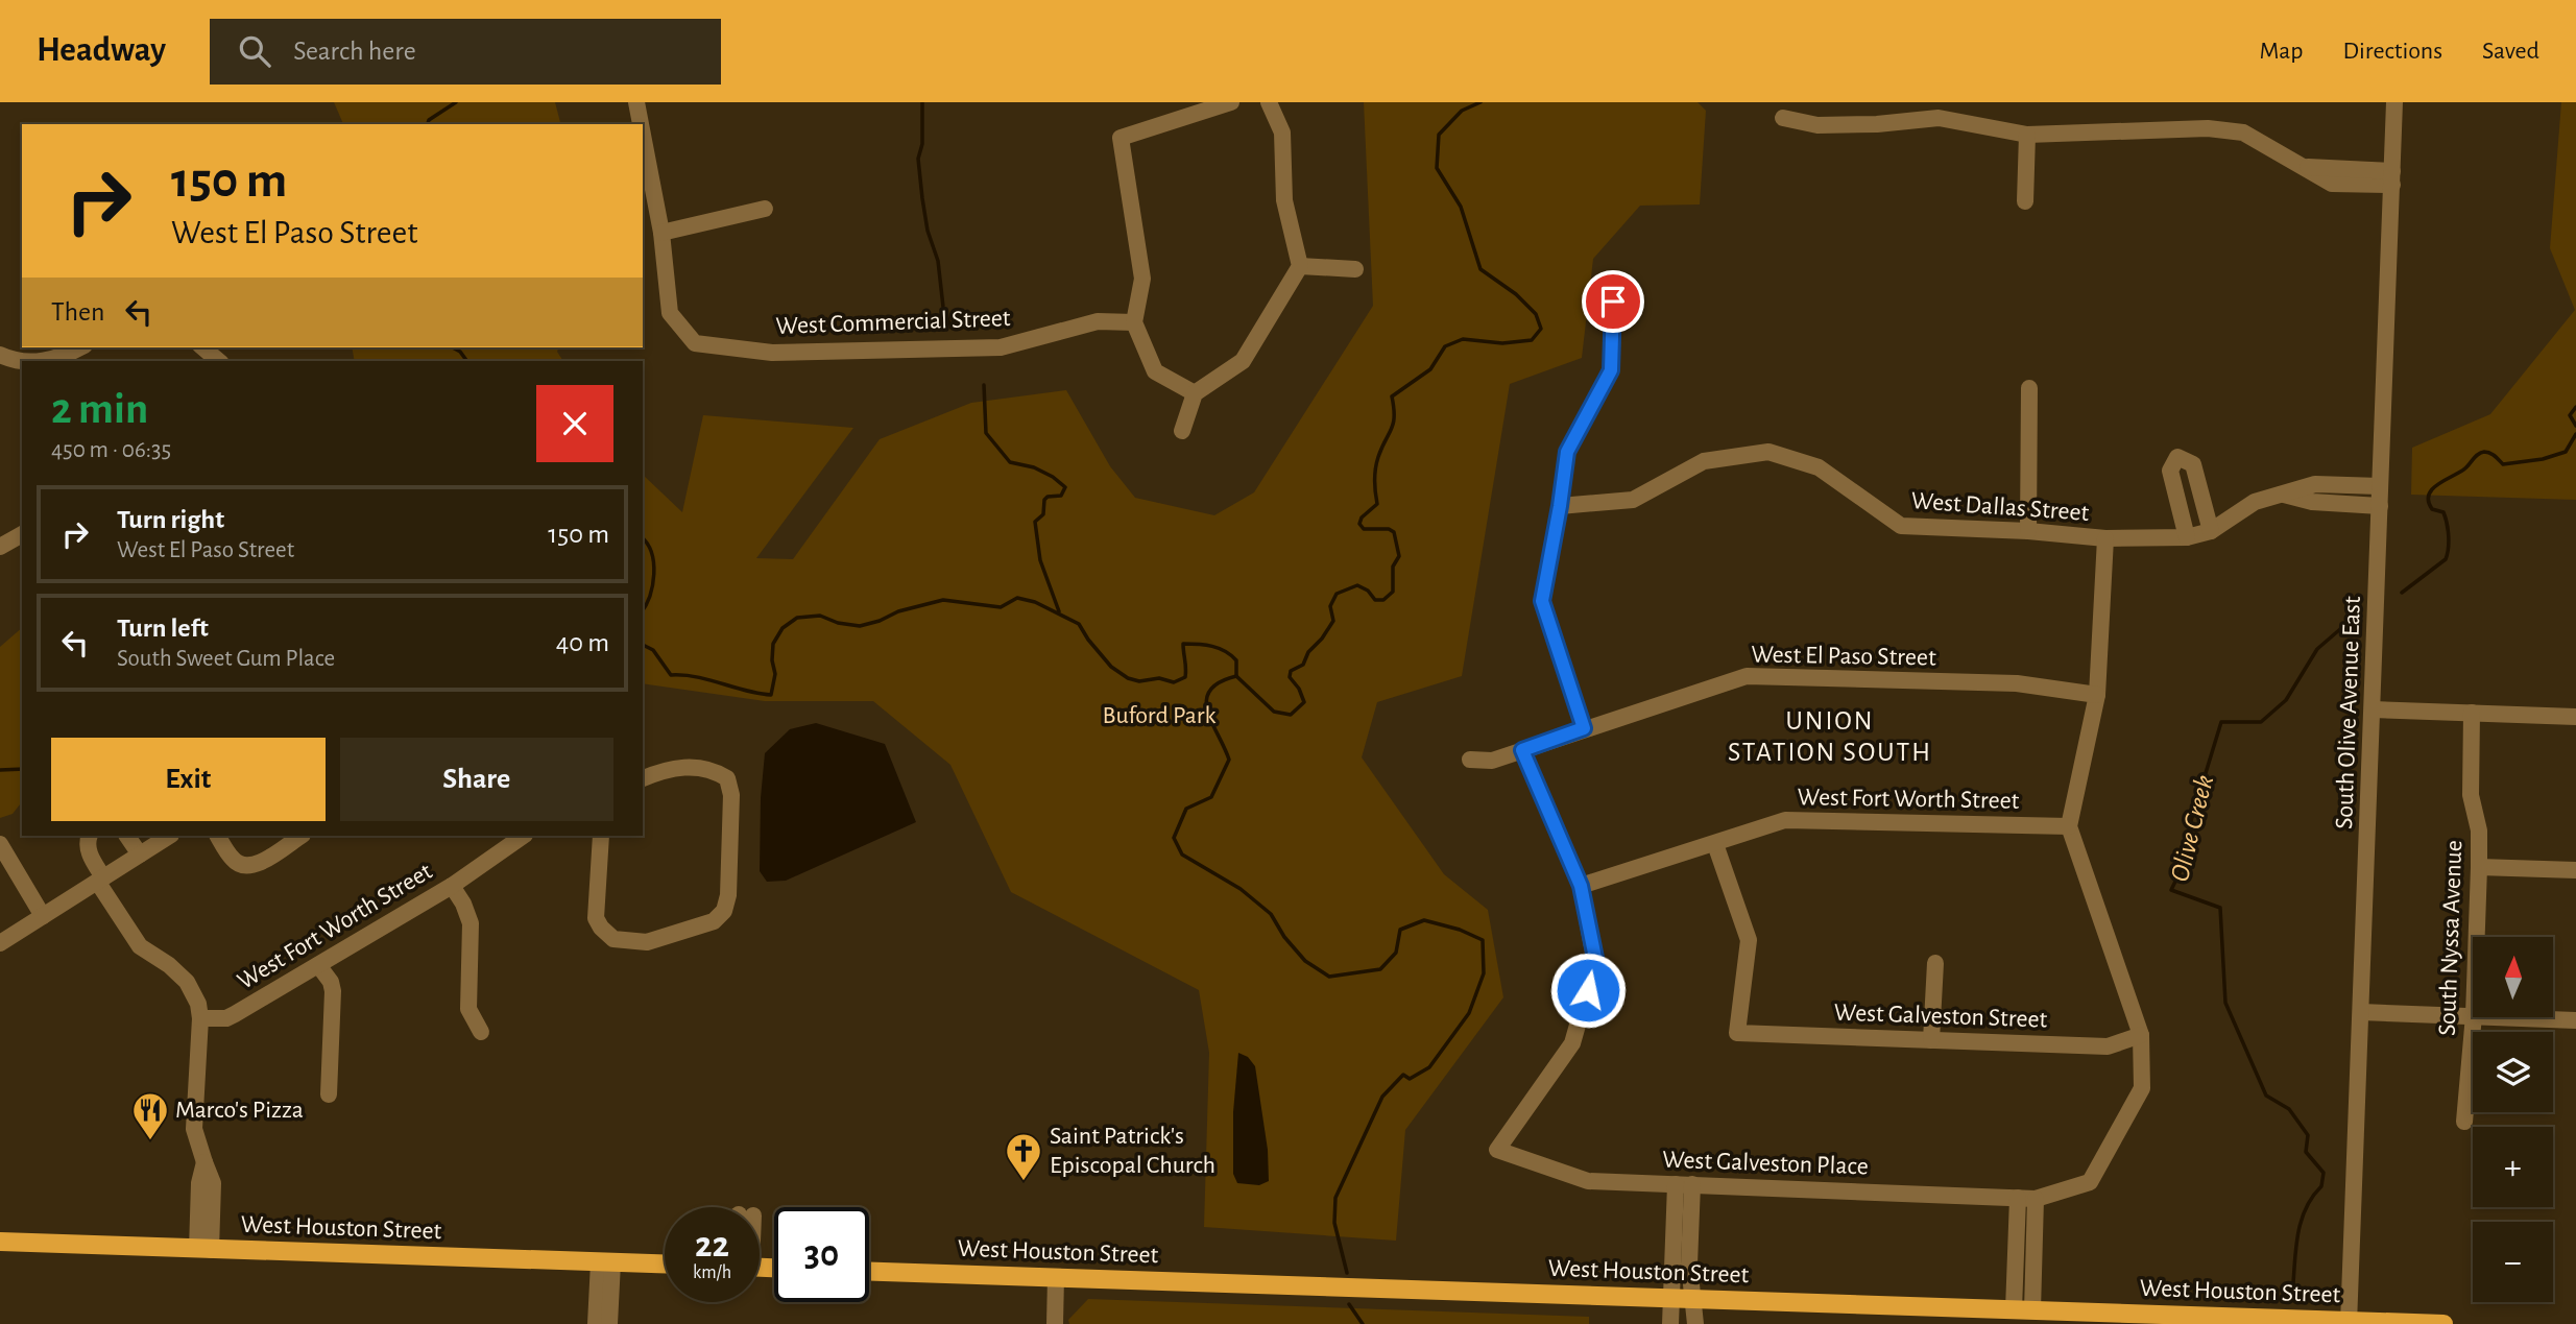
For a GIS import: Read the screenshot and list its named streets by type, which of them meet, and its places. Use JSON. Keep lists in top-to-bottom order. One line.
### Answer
{"streets":{"main road":["West Houston Street"],"street":["West Commercial Street","West Dallas Street","West El Paso Street","South Olive Avenue East","West Fort Worth Street","South Nyssa Avenue","West Galveston Street","West Galveston Place"]},"crossings":[["West Dallas Street","South Olive Avenue East"],["South Olive Avenue East","West Houston Street"],["West Fort Worth Street","West Galveston Street"],["West Fort Worth Street","West Galveston Place"]],"districts":["UNION STATION SOUTH"],"water":["Olive Creek"],"parks":["Buford Park"],"places":{"restaurant":["Marco's Pizza"],"church":["Saint Patrick's Episcopal Church"]},"north":"top","page":{"header":"Headway","search":"Search here","nav":["Map","Directions","Saved"],"turn":["150 m","West El Paso Street"],"then":"Then","heading":["2 min","450 m · 06:35"],"list":[{"name":"Turn right","note":"West El Paso Street","value":"150 m"},{"name":"Turn left","note":"South Sweet Gum Place","value":"40 m"}],"buttons":["Exit","Share"],"map_buttons":["+","−"],"speed":"22 km/h","limit":"30"}}
